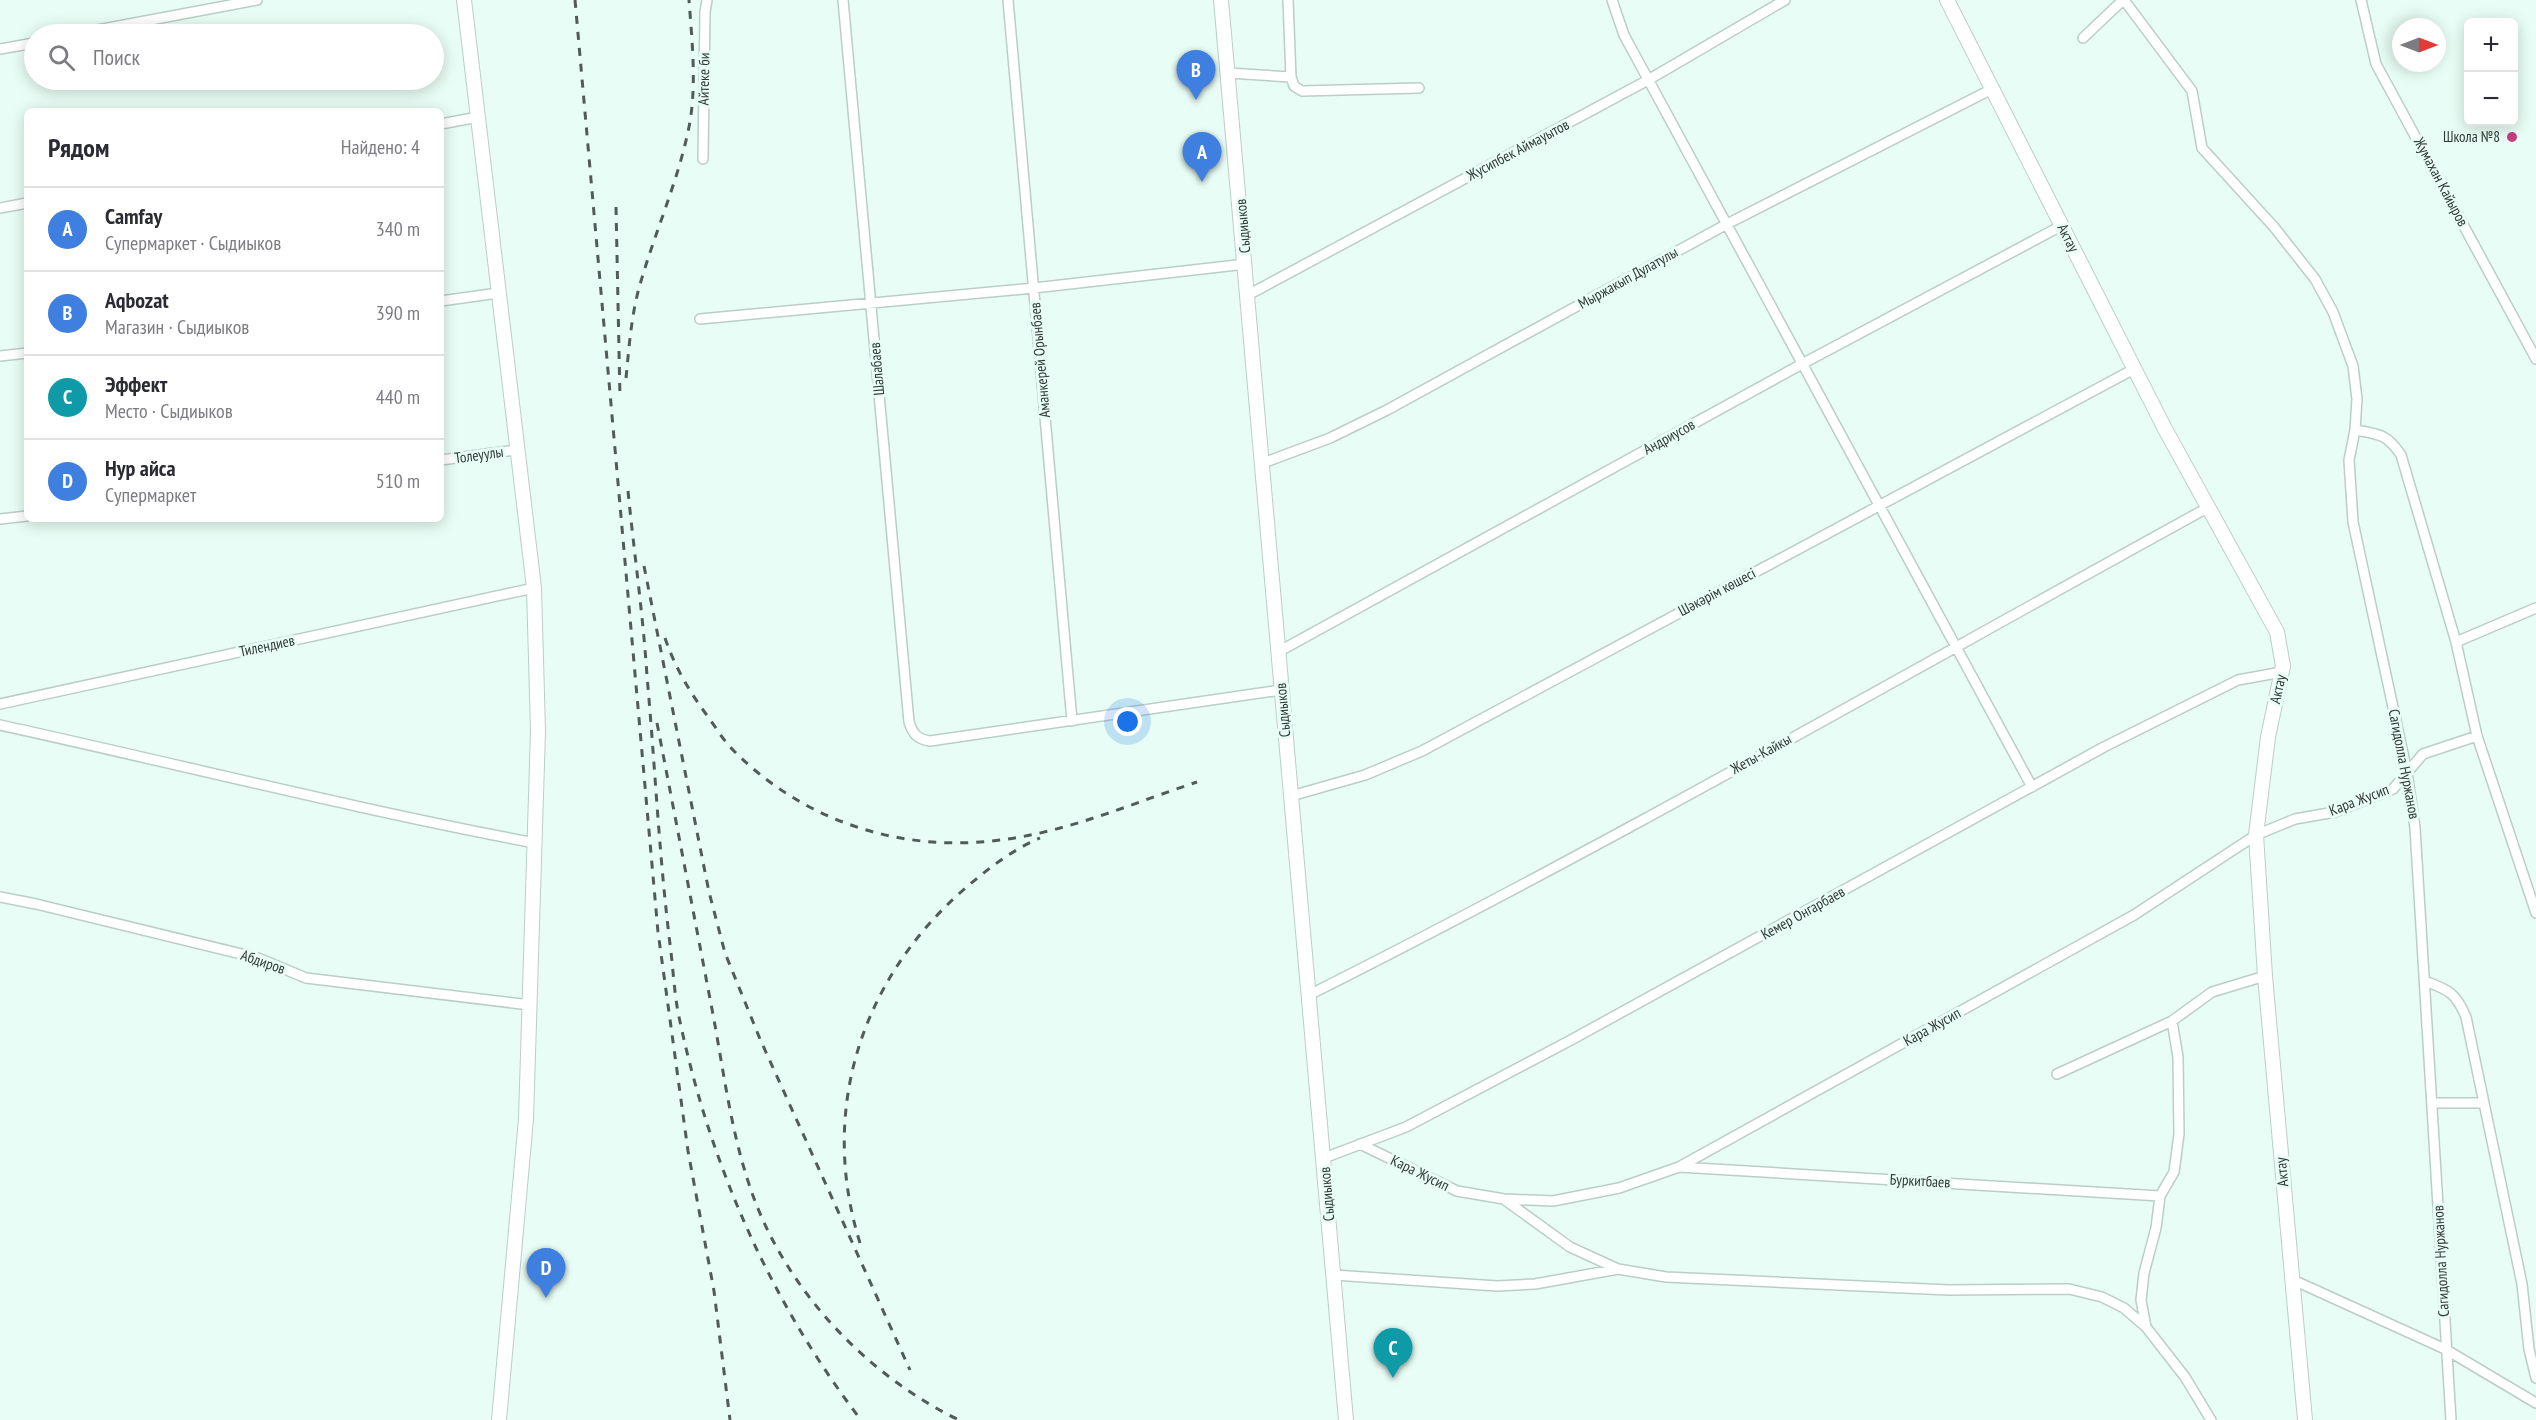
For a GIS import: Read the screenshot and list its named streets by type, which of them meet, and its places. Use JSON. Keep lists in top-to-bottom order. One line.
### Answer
{"streets":{"street":["Айтеке би","Жусипбек Аймауытов","Жумахан Кайыров","Сыдиыков","Актау","Мыржакып Дулатулы","Аманкерей Орынбаев","Шалабаев","Андриусов","Толеуулы","Шәкәрім көшесі","Тилендиев","Жеты-Кайкы","Сагидолла Нуржанов","Кара Жусип","Кемер Онгарбаев","Абдиров","Буркитбаев"]},"crossings":[["Жусипбек Аймауытов","Сыдиыков"],["Сыдиыков","Мыржакып Дулатулы"],["Сыдиыков","Андриусов"],["Сыдиыков","Шәкәрім көшесі"],["Сыдиыков","Жеты-Кайкы"],["Сыдиыков","Кемер Онгарбаев"],["Актау","Мыржакып Дулатулы"],["Актау","Андриусов"],["Актау","Шәкәрім көшесі"],["Актау","Жеты-Кайкы"],["Актау","Кара Жусип"],["Актау","Кемер Онгарбаев"],["Аманкерей Орынбаев","Шалабаев"],["Сагидолла Нуржанов","Кара Жусип"],["Кара Жусип","Кемер Онгарбаев"],["Кара Жусип","Буркитбаев"]],"places":["Школа №8"],"north":"right","page":{"map_buttons":["+","−"],"search":"Поиск","pins":["B","A","D","C"],"heading":["Рядом","Найдено: 4"],"list":[{"mark":"A","name":"Camfay","note":"Супермаркет · Сыдиыков","value":"340 m"},{"mark":"B","name":"Aqbozat","note":"Магазин · Сыдиыков","value":"390 m"},{"mark":"C","name":"Эффект","note":"Место · Сыдиыков","value":"440 m"},{"mark":"D","name":"Нур айса","note":"Супермаркет","value":"510 m"}]}}
